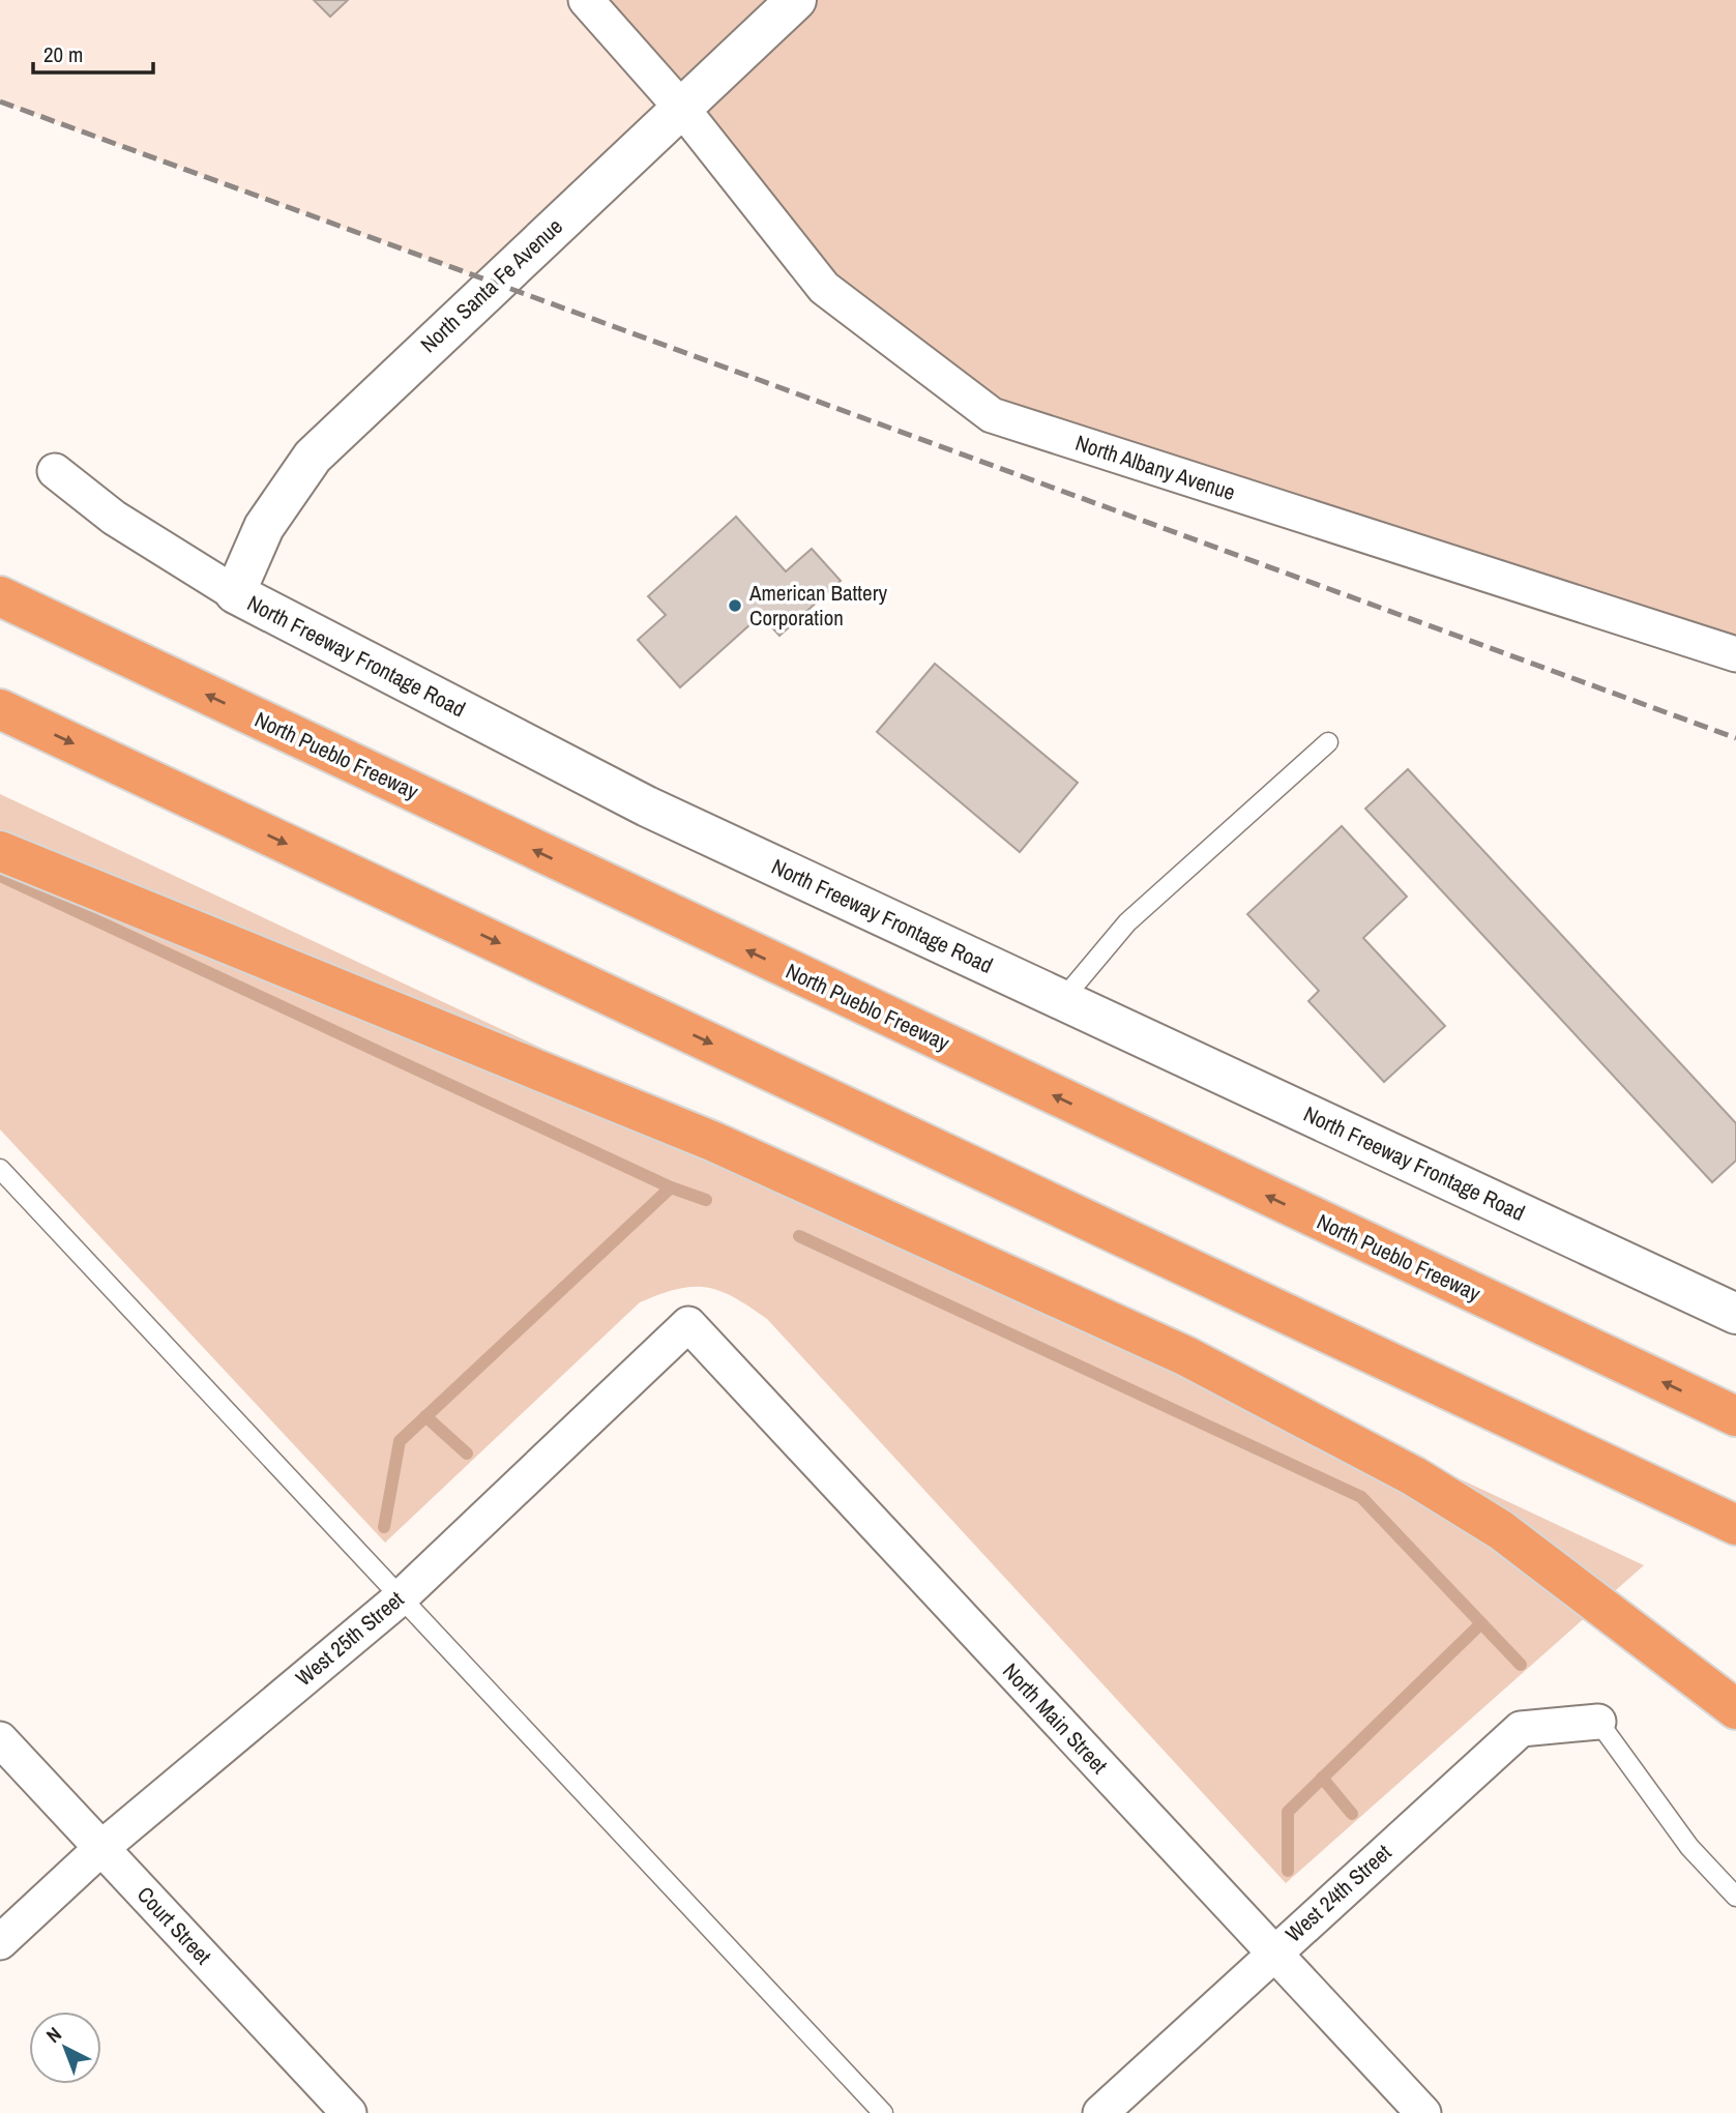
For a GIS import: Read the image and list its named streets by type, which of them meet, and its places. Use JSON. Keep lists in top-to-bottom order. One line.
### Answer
{"streets":{"highway":["North Pueblo Freeway"],"street":["North Santa Fe Avenue","North Albany Avenue","North Freeway Frontage Road","West 25th Street","North Main Street","West 24th Street","Court Street"]},"crossings":[["North Santa Fe Avenue","North Albany Avenue"],["North Santa Fe Avenue","North Freeway Frontage Road"],["West 25th Street","North Main Street"],["West 25th Street","Court Street"],["North Main Street","West 24th Street"]],"places":["American Battery Corporation"],"scale_bar":"20 m","north":"top left"}
